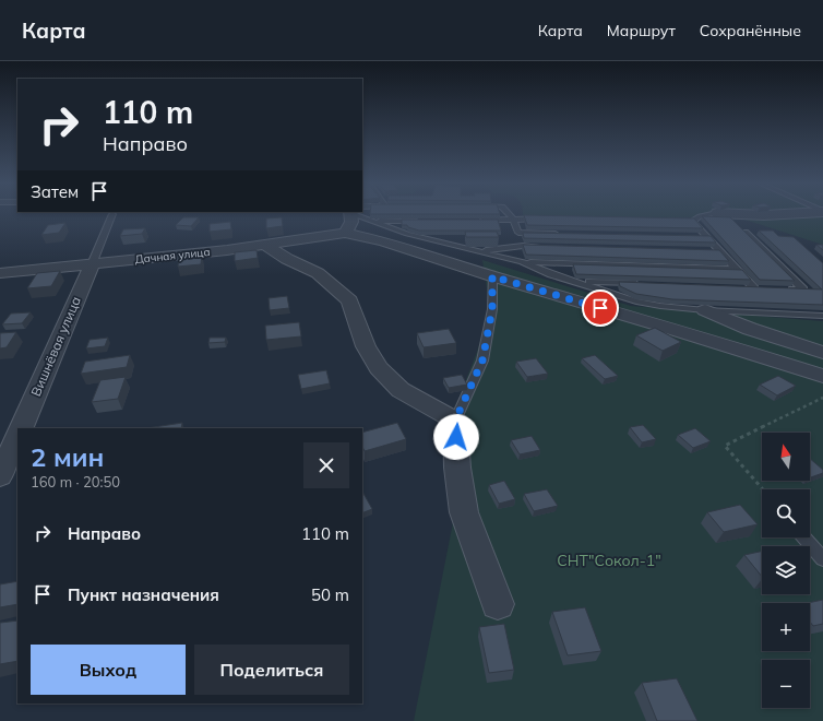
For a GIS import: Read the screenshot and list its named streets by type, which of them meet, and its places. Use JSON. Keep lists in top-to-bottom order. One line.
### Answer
{"streets":{"street":["Дачная улица","Вишнёвая улица"]},"crossings":[["Дачная улица","Вишнёвая улица"]],"parks":["СНТ\"Сокол-1\""],"north":"top","page":{"header":"Карта","nav":["Карта","Маршрут","Сохранённые"],"turn":["110 m","Направо"],"then":"Затем","heading":["2 мин","160 m · 20:50"],"map_buttons":["+","−"],"list":[{"name":"Направо","value":"110 m"},{"name":"Пункт назначения","value":"50 m"}],"buttons":["Выход","Поделиться"]}}
